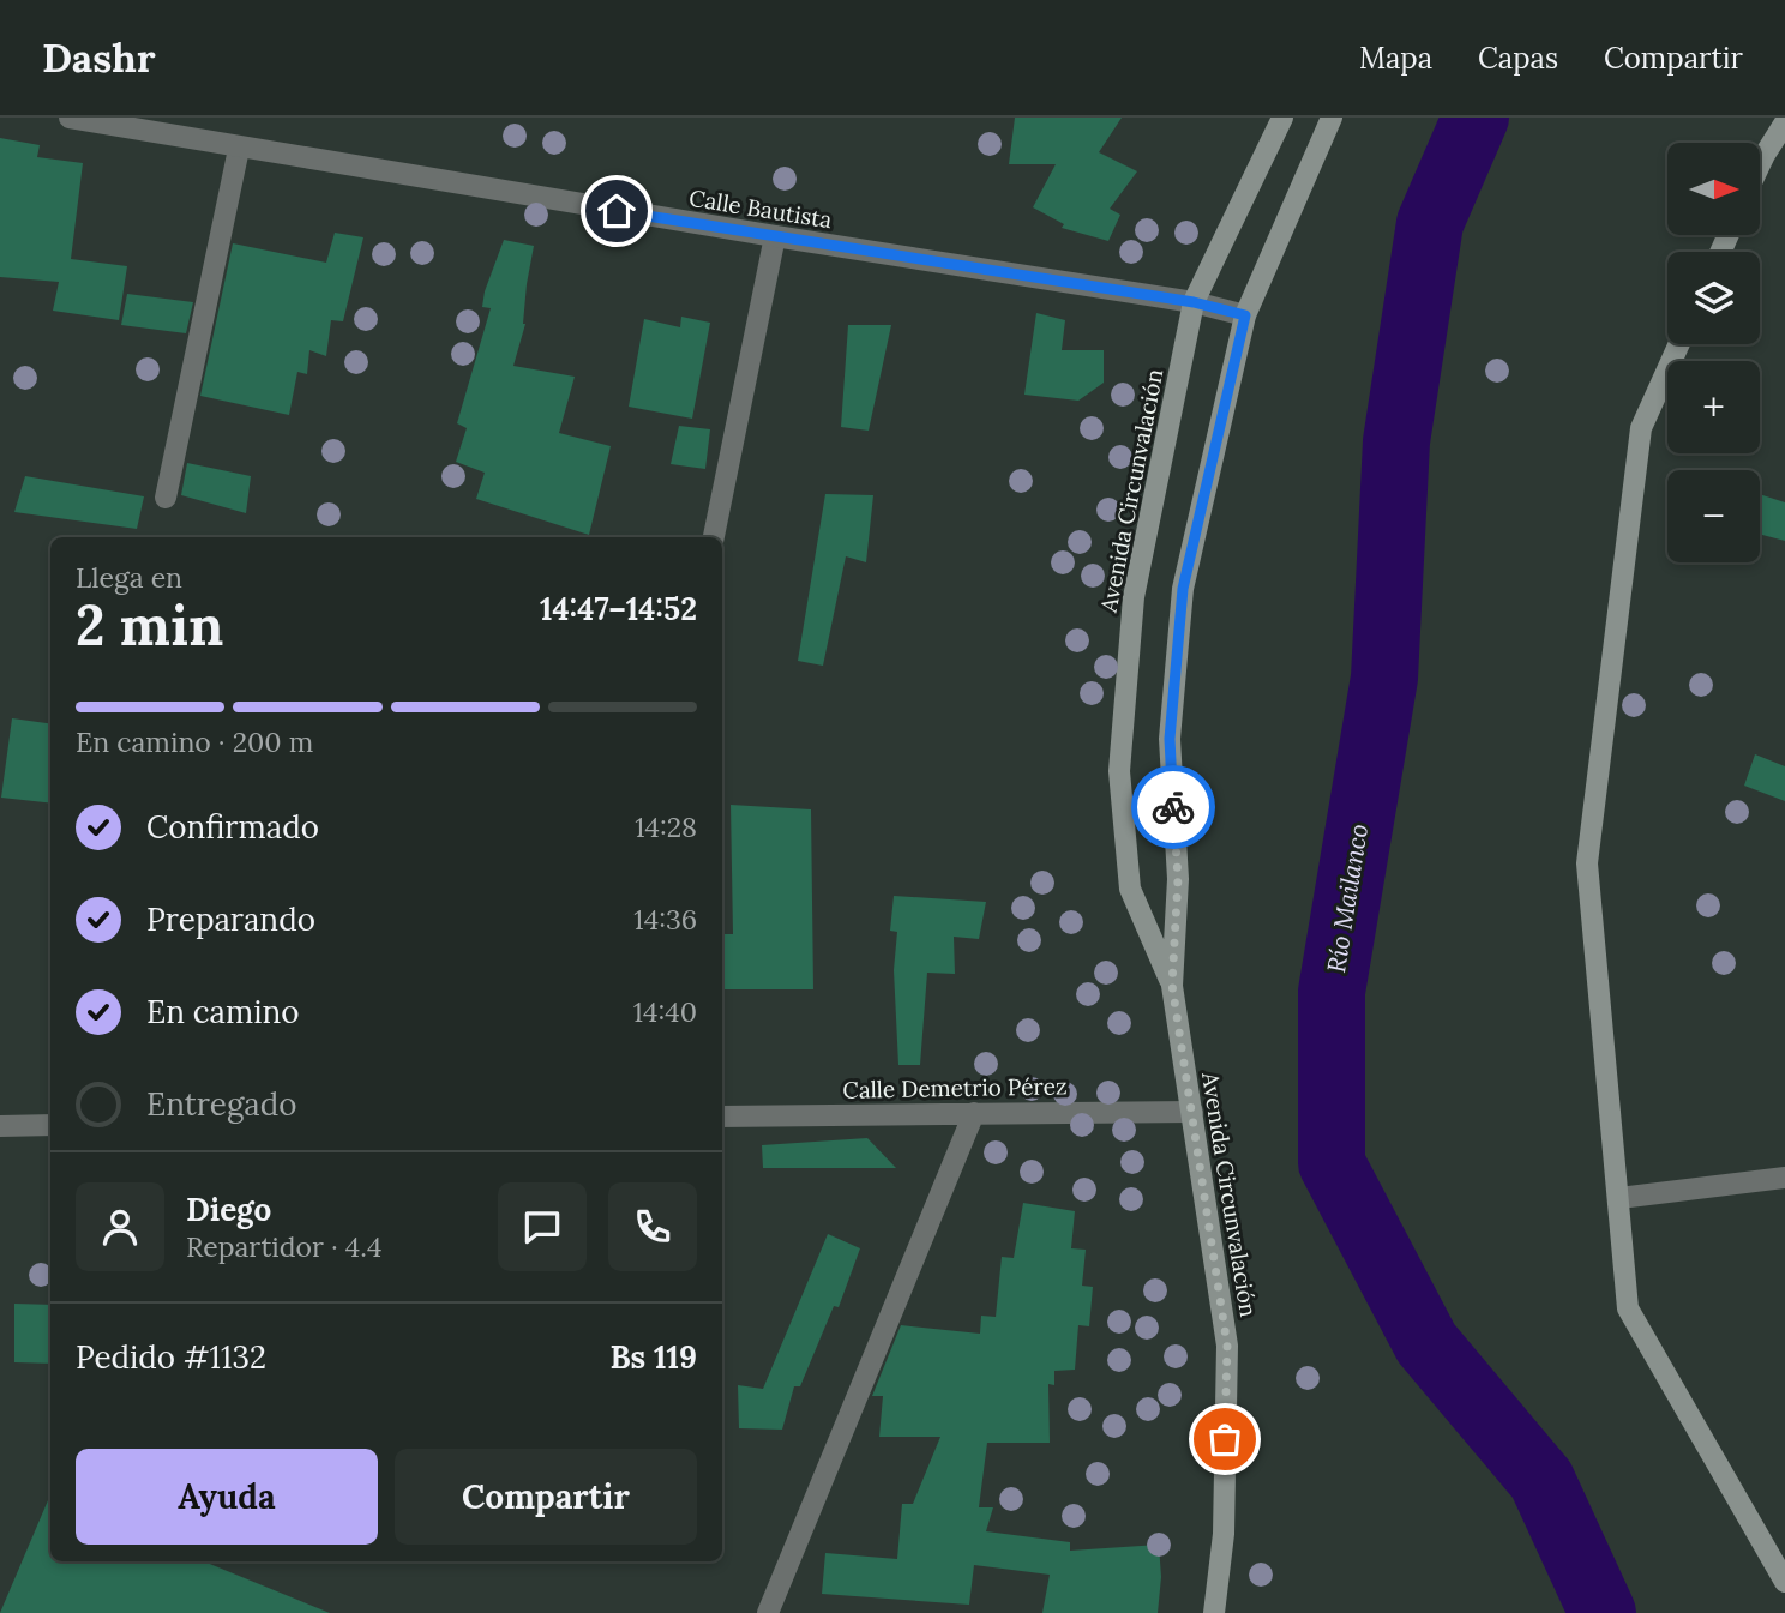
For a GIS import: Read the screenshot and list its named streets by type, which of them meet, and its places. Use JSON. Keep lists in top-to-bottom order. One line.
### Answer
{"streets":{"main road":["Avenida Circunvalación"],"street":["Calle Bautista","Calle Demetrio Pérez"]},"crossings":[["Calle Bautista","Avenida Circunvalación"],["Avenida Circunvalación","Calle Demetrio Pérez"]],"water":["Río Mailanco"],"north":"right","page":{"header":"Dashr","nav":["Mapa","Capas","Compartir"],"map_buttons":["+","−"],"heading":["2 min","Llega en","14:47–14:52"],"panel":["Diego","Repartidor · 4.4","Pedido #1132","Bs 119"],"bar":"En camino · 200 m","list":[["Confirmado","14:28"],["Preparando","14:36"],["En camino","14:40"],"Entregado"],"buttons":["Ayuda","Compartir"]}}
